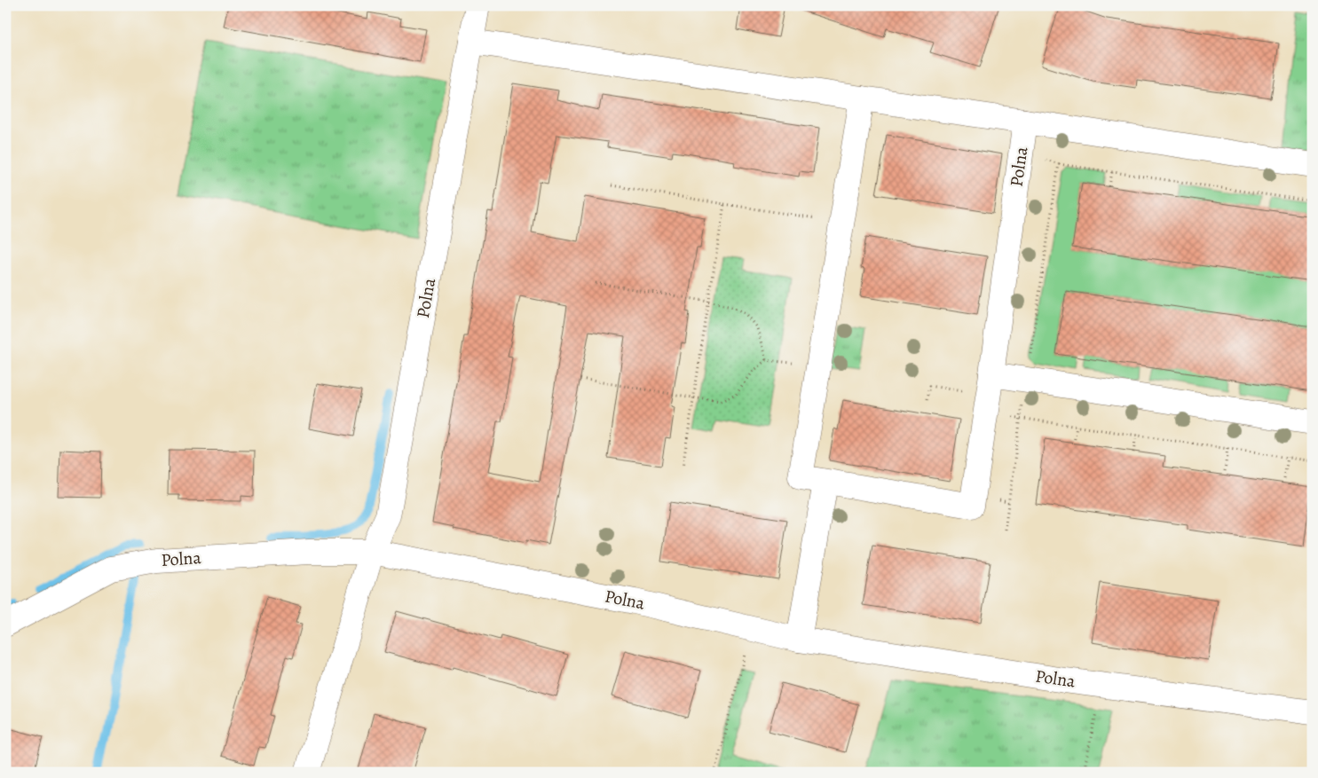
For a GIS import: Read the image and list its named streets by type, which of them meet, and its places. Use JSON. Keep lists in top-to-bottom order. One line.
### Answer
{"streets":{"street":["Polna"]}}
